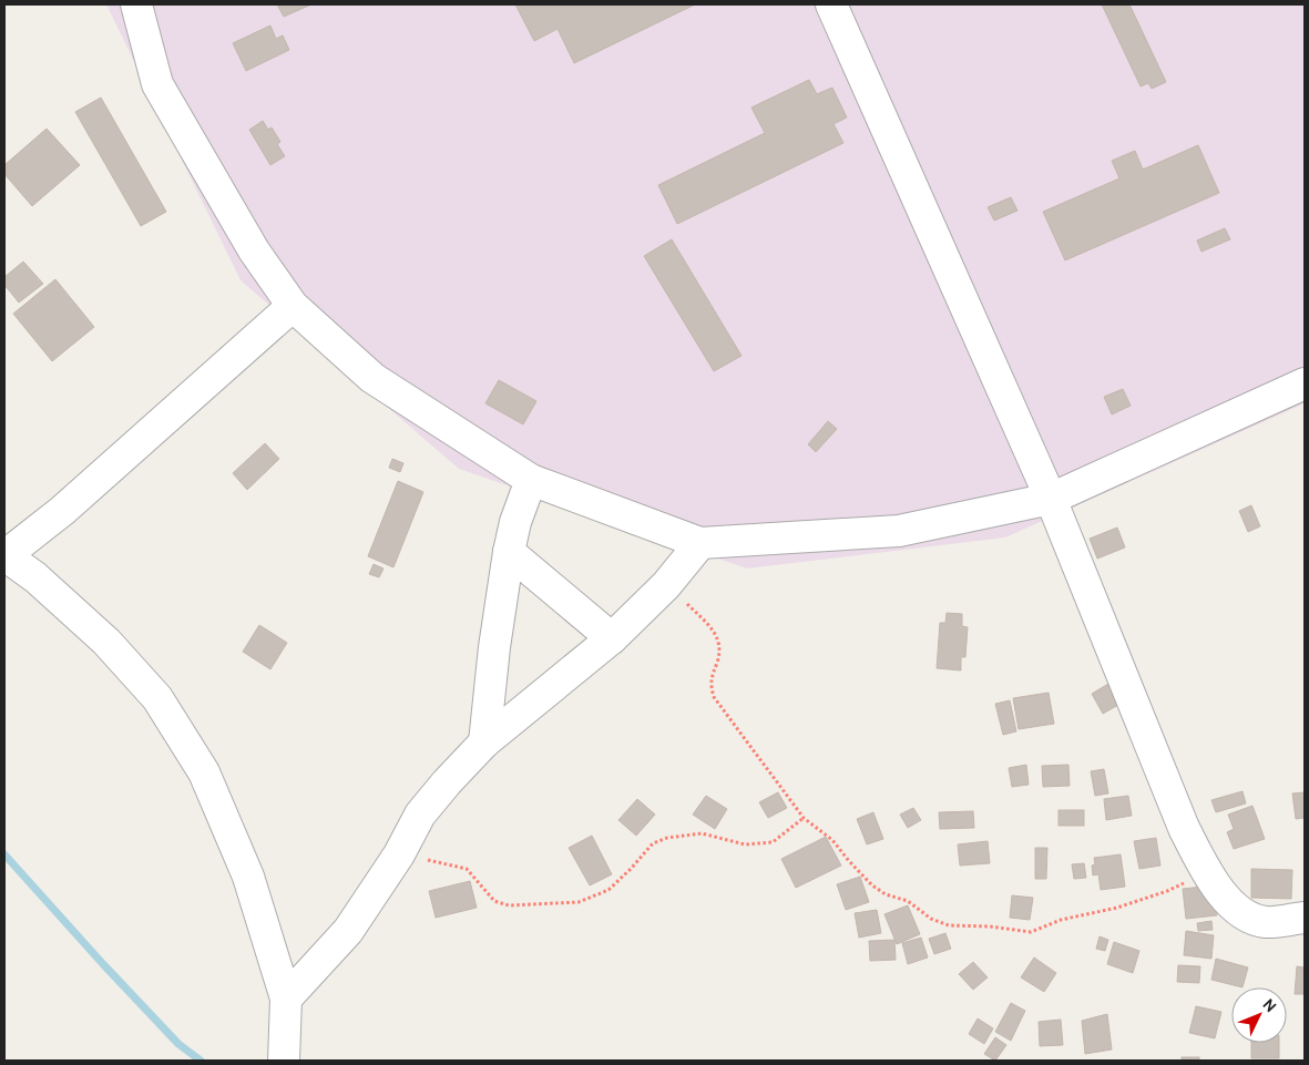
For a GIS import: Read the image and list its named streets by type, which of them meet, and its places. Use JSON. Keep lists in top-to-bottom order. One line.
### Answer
{"north":"top right"}
